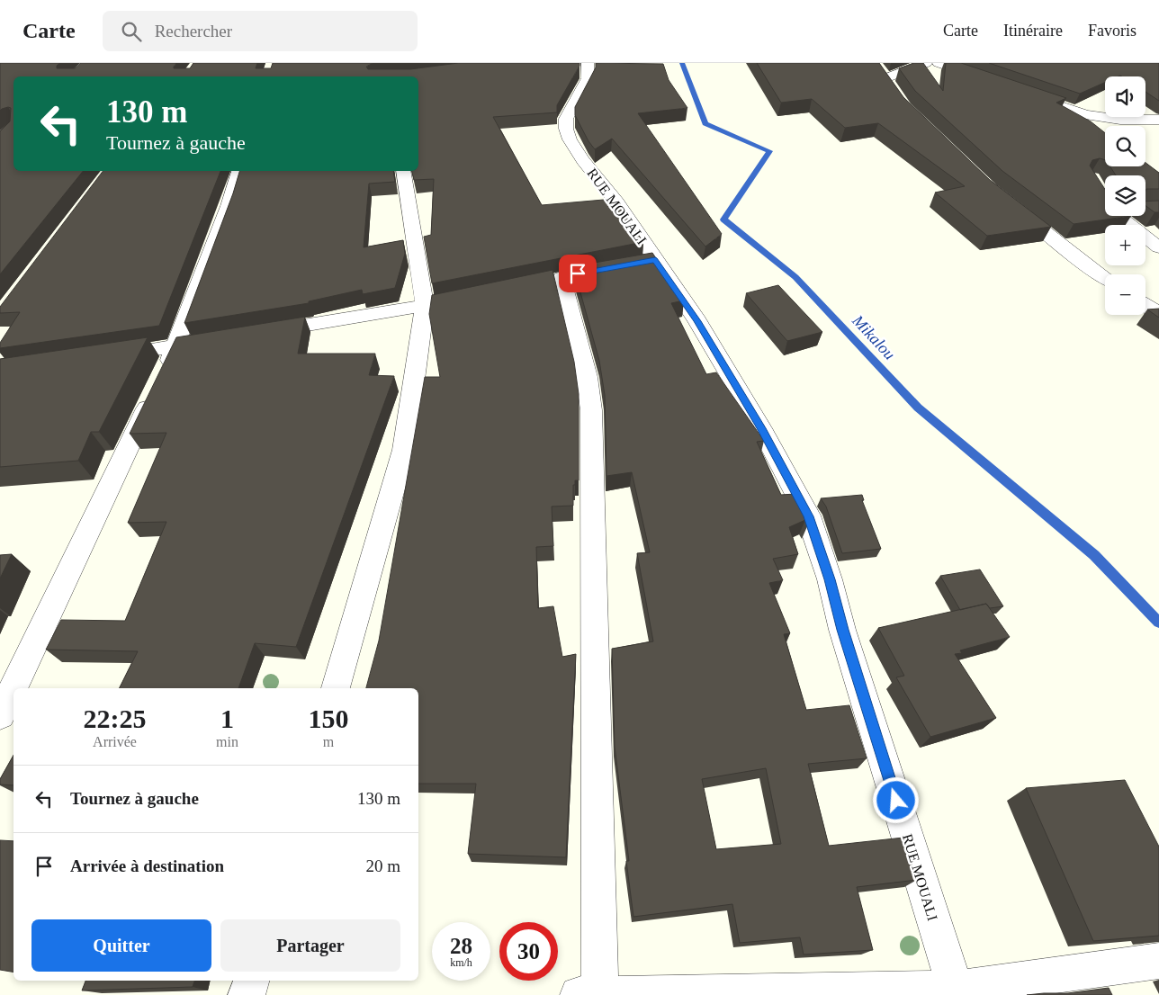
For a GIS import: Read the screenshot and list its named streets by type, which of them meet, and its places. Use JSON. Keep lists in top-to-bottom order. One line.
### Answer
{"streets":{"street":["RUE MOUALI"]},"water":["Mikalou"],"page":{"header":"Carte","search":"Rechercher","nav":["Carte","Itinéraire","Favoris"],"map_buttons":["+","−"],"turn":["130 m","Tournez à gauche"],"eta":["22:25","Arrivée","1","min","150","m"],"list":[{"name":"Tournez à gauche","value":"130 m"},{"name":"Arrivée à destination","value":"20 m"}],"buttons":["Quitter","Partager"],"speed":"28 km/h","limit":"30"}}
